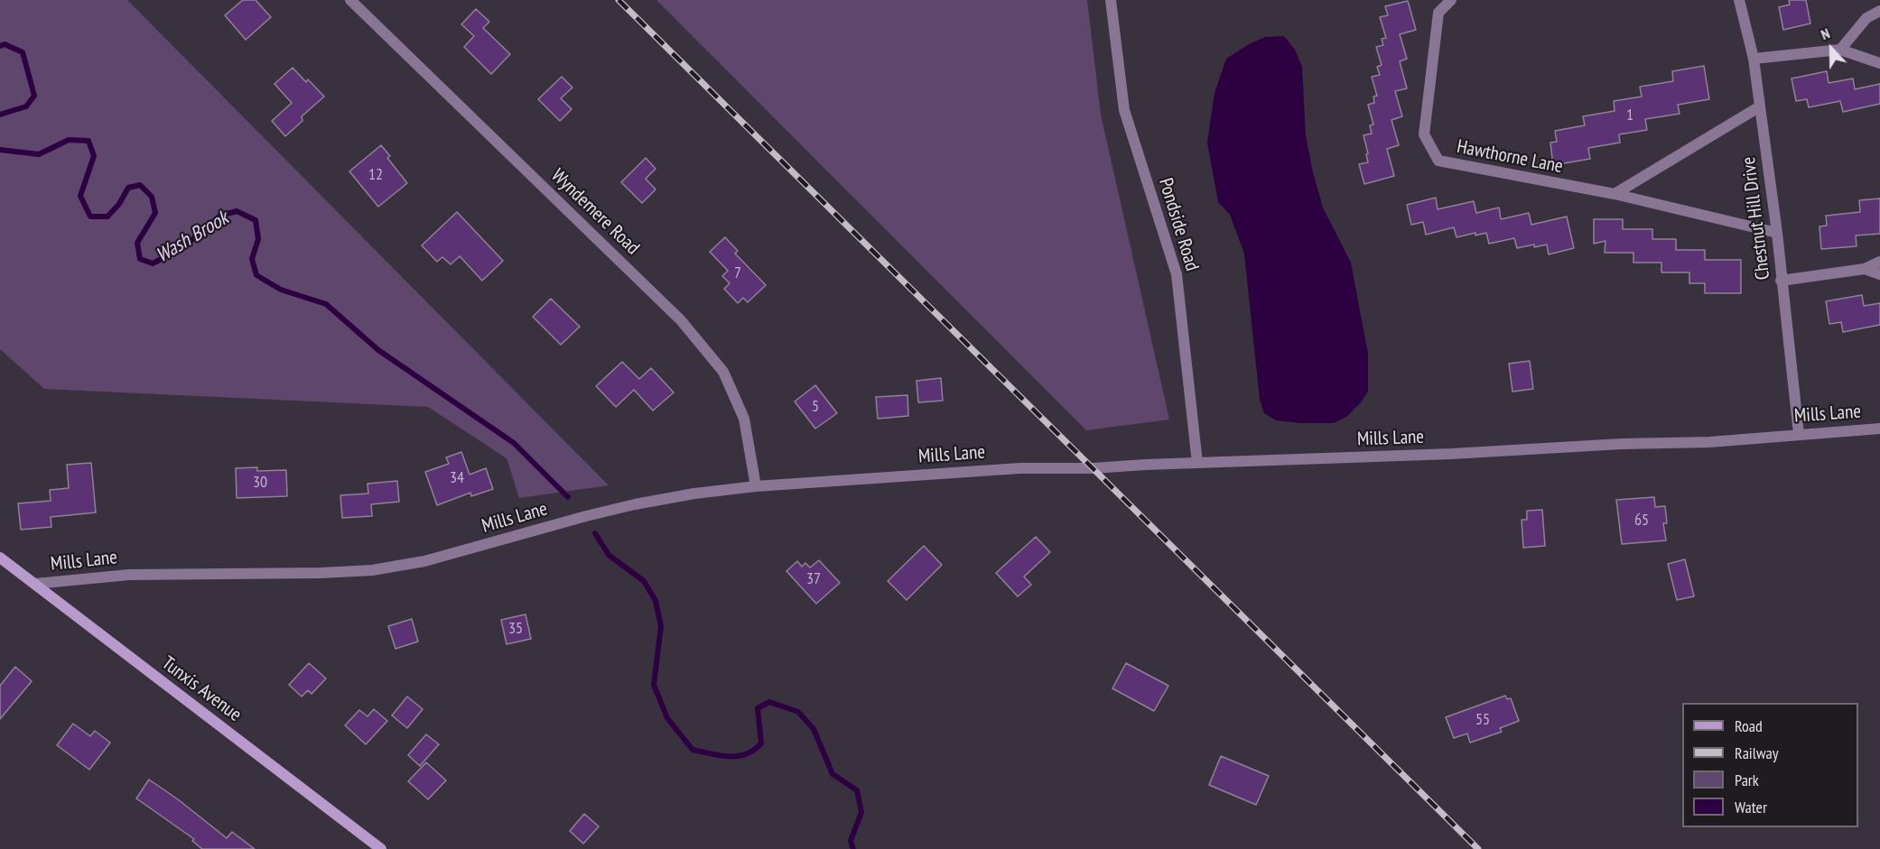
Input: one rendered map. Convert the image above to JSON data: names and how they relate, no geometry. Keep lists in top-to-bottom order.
{
  "streets": {
    "main road": ["Tunxis Avenue"],
    "street": [
      "Hawthorne Lane",
      "Wyndemere Road",
      "Chestnut Hill Drive",
      "Pondside Road",
      "Mills Lane"
    ]
  },
  "crossings": [
    ["Hawthorne Lane", "Chestnut Hill Drive"],
    ["Wyndemere Road", "Mills Lane"],
    ["Chestnut Hill Drive", "Mills Lane"],
    ["Pondside Road", "Mills Lane"],
    ["Mills Lane", "Tunxis Avenue"]
  ],
  "water": ["Wash Brook"],
  "house_numbers": [
    "1",
    "12",
    "7",
    "5",
    "34",
    "30",
    "65",
    "37",
    "35",
    "55"
  ],
  "legend": [
    "Road",
    "Railway",
    "Park",
    "Water"
  ],
  "north": "top"
}
